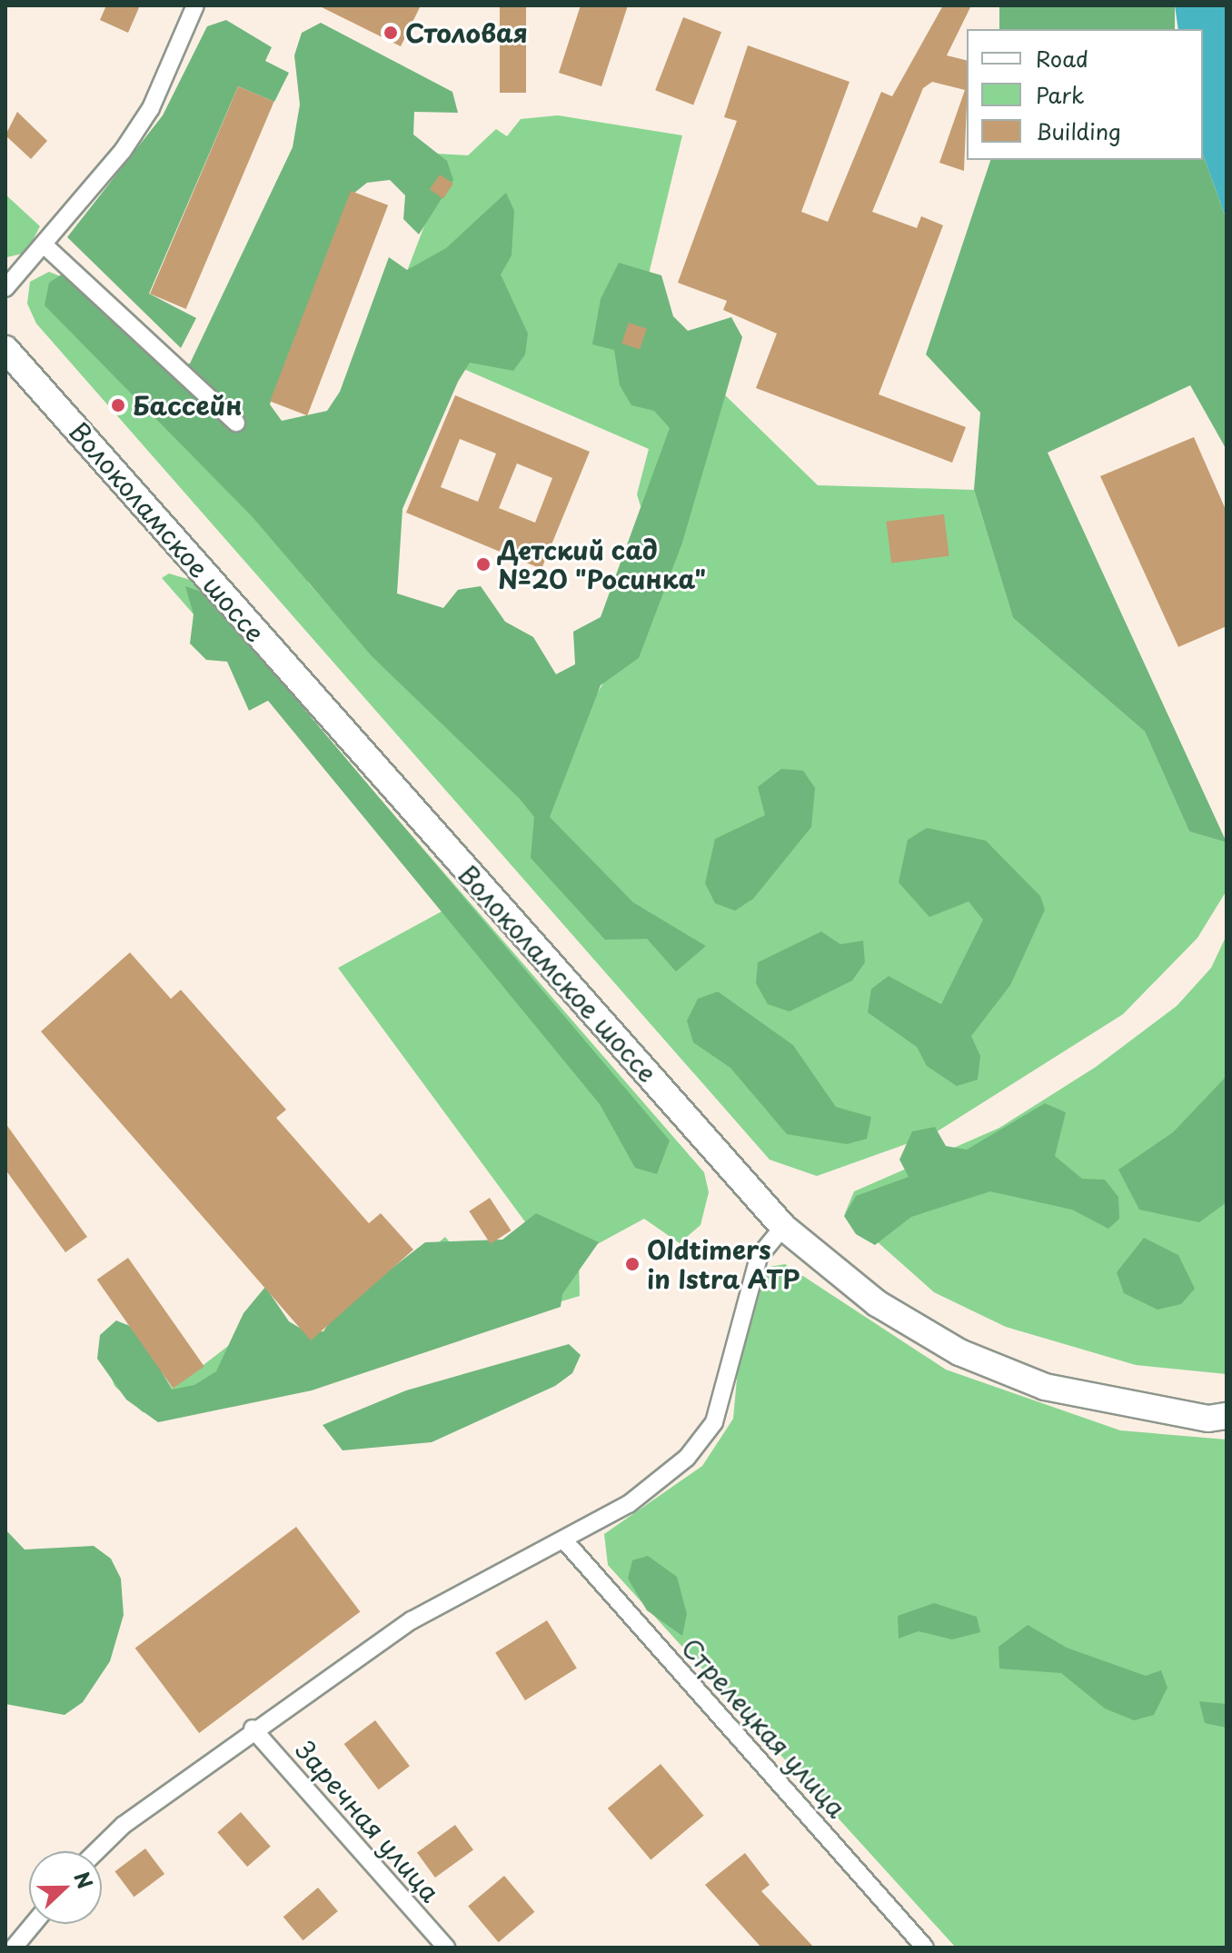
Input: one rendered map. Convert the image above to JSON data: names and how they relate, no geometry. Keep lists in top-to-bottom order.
{
  "streets": {
    "main road": ["Волоколамское шоссе"],
    "street": ["Стрелецкая улица", "Заречная улица"]
  },
  "places": [
    "Столовая",
    "Бассейн",
    "Детский сад №20 \"Росинка\"",
    "Oldtimers in Istra ATP"
  ],
  "legend": ["Road", "Park", "Building"],
  "north": "right"
}
